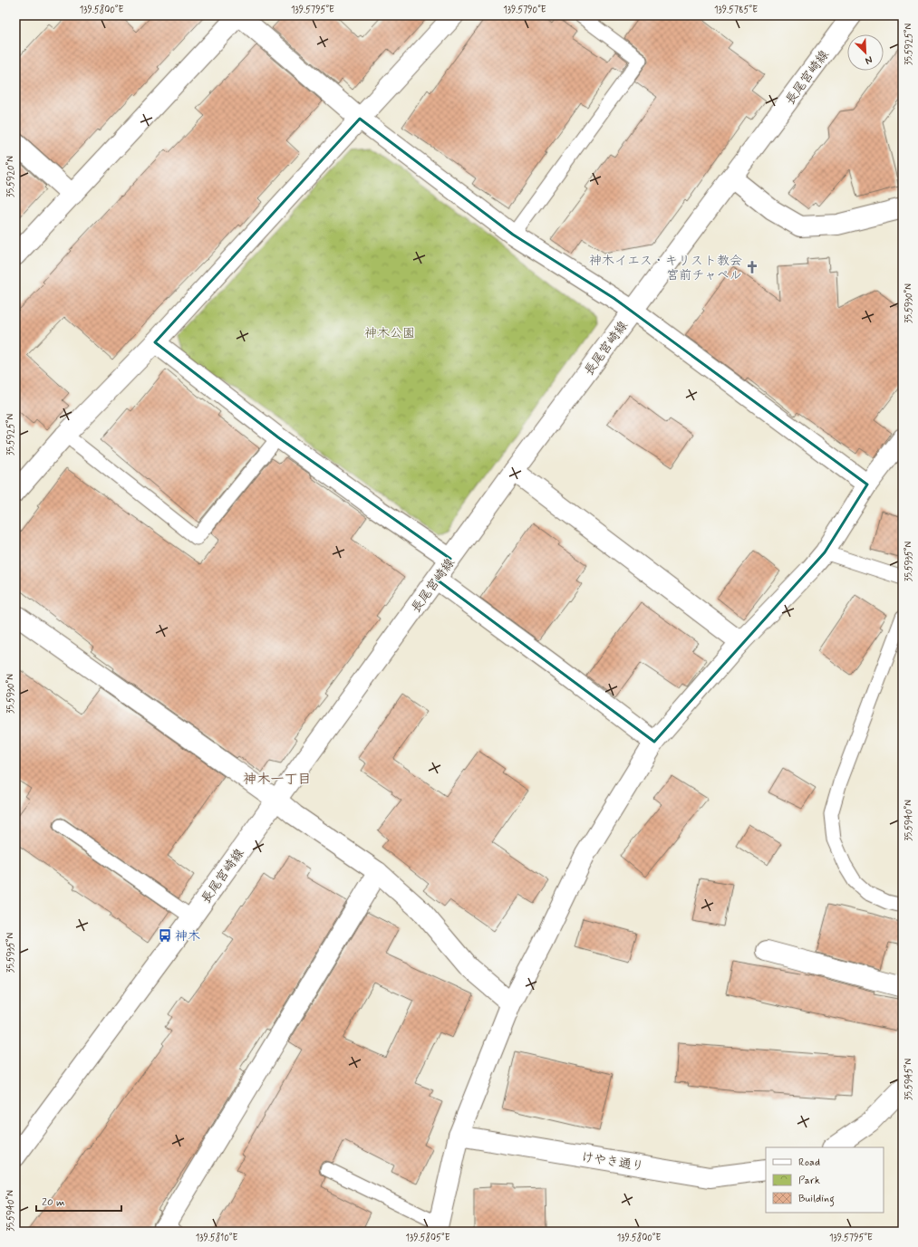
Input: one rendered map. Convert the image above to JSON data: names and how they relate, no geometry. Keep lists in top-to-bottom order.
{
  "streets": {
    "street": ["長尾宮崎線", "けやき通り"]
  },
  "districts": ["神木一丁目"],
  "parks": ["神木公園"],
  "places": {
    "church": ["神木イエス・キリスト教会 宮前チャペル"],
    "bus stop": ["神木"]
  },
  "legend": ["Road", "Park", "Building"],
  "scale_bar": "20 m",
  "north": "bottom right",
  "coordinates": [
    "139.5800°E",
    "139.5795°E",
    "139.5790°E",
    "139.5785°E",
    "35.5925°N",
    "35.5920°N",
    "35.5930°N",
    "35.5935°N",
    "35.5940°N",
    "35.5945°N",
    "139.5810°E",
    "139.5805°E"
  ]
}
